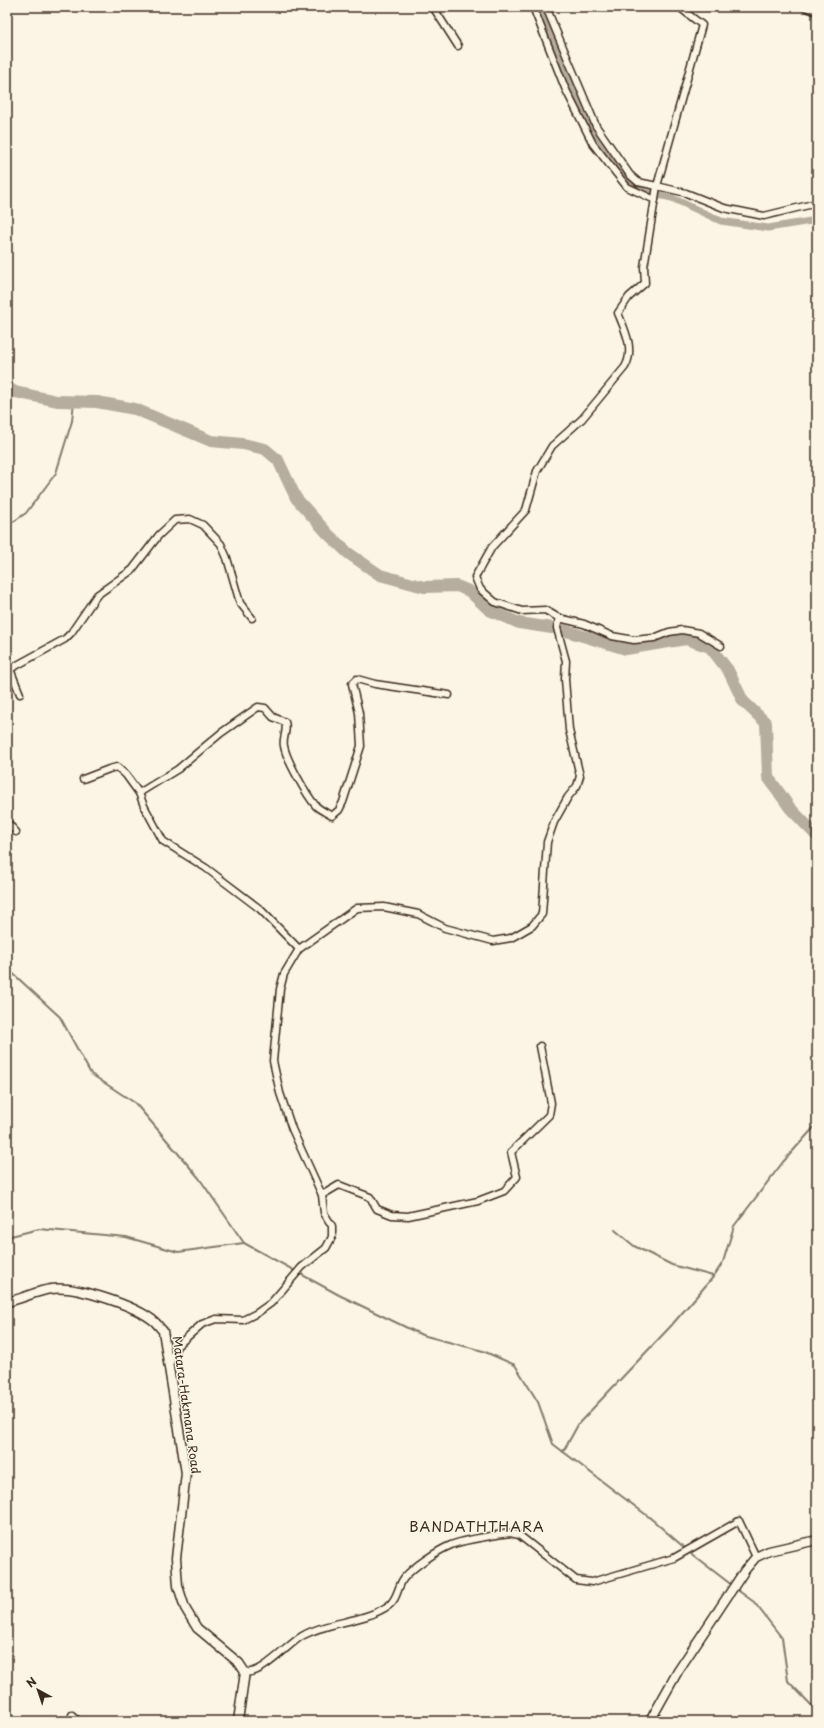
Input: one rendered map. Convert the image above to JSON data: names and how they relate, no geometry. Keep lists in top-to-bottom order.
{
  "streets": {
    "main road": ["Matara-Hakmana Road"]
  },
  "districts": ["BANDATHTHARA"],
  "north": "top left"
}
